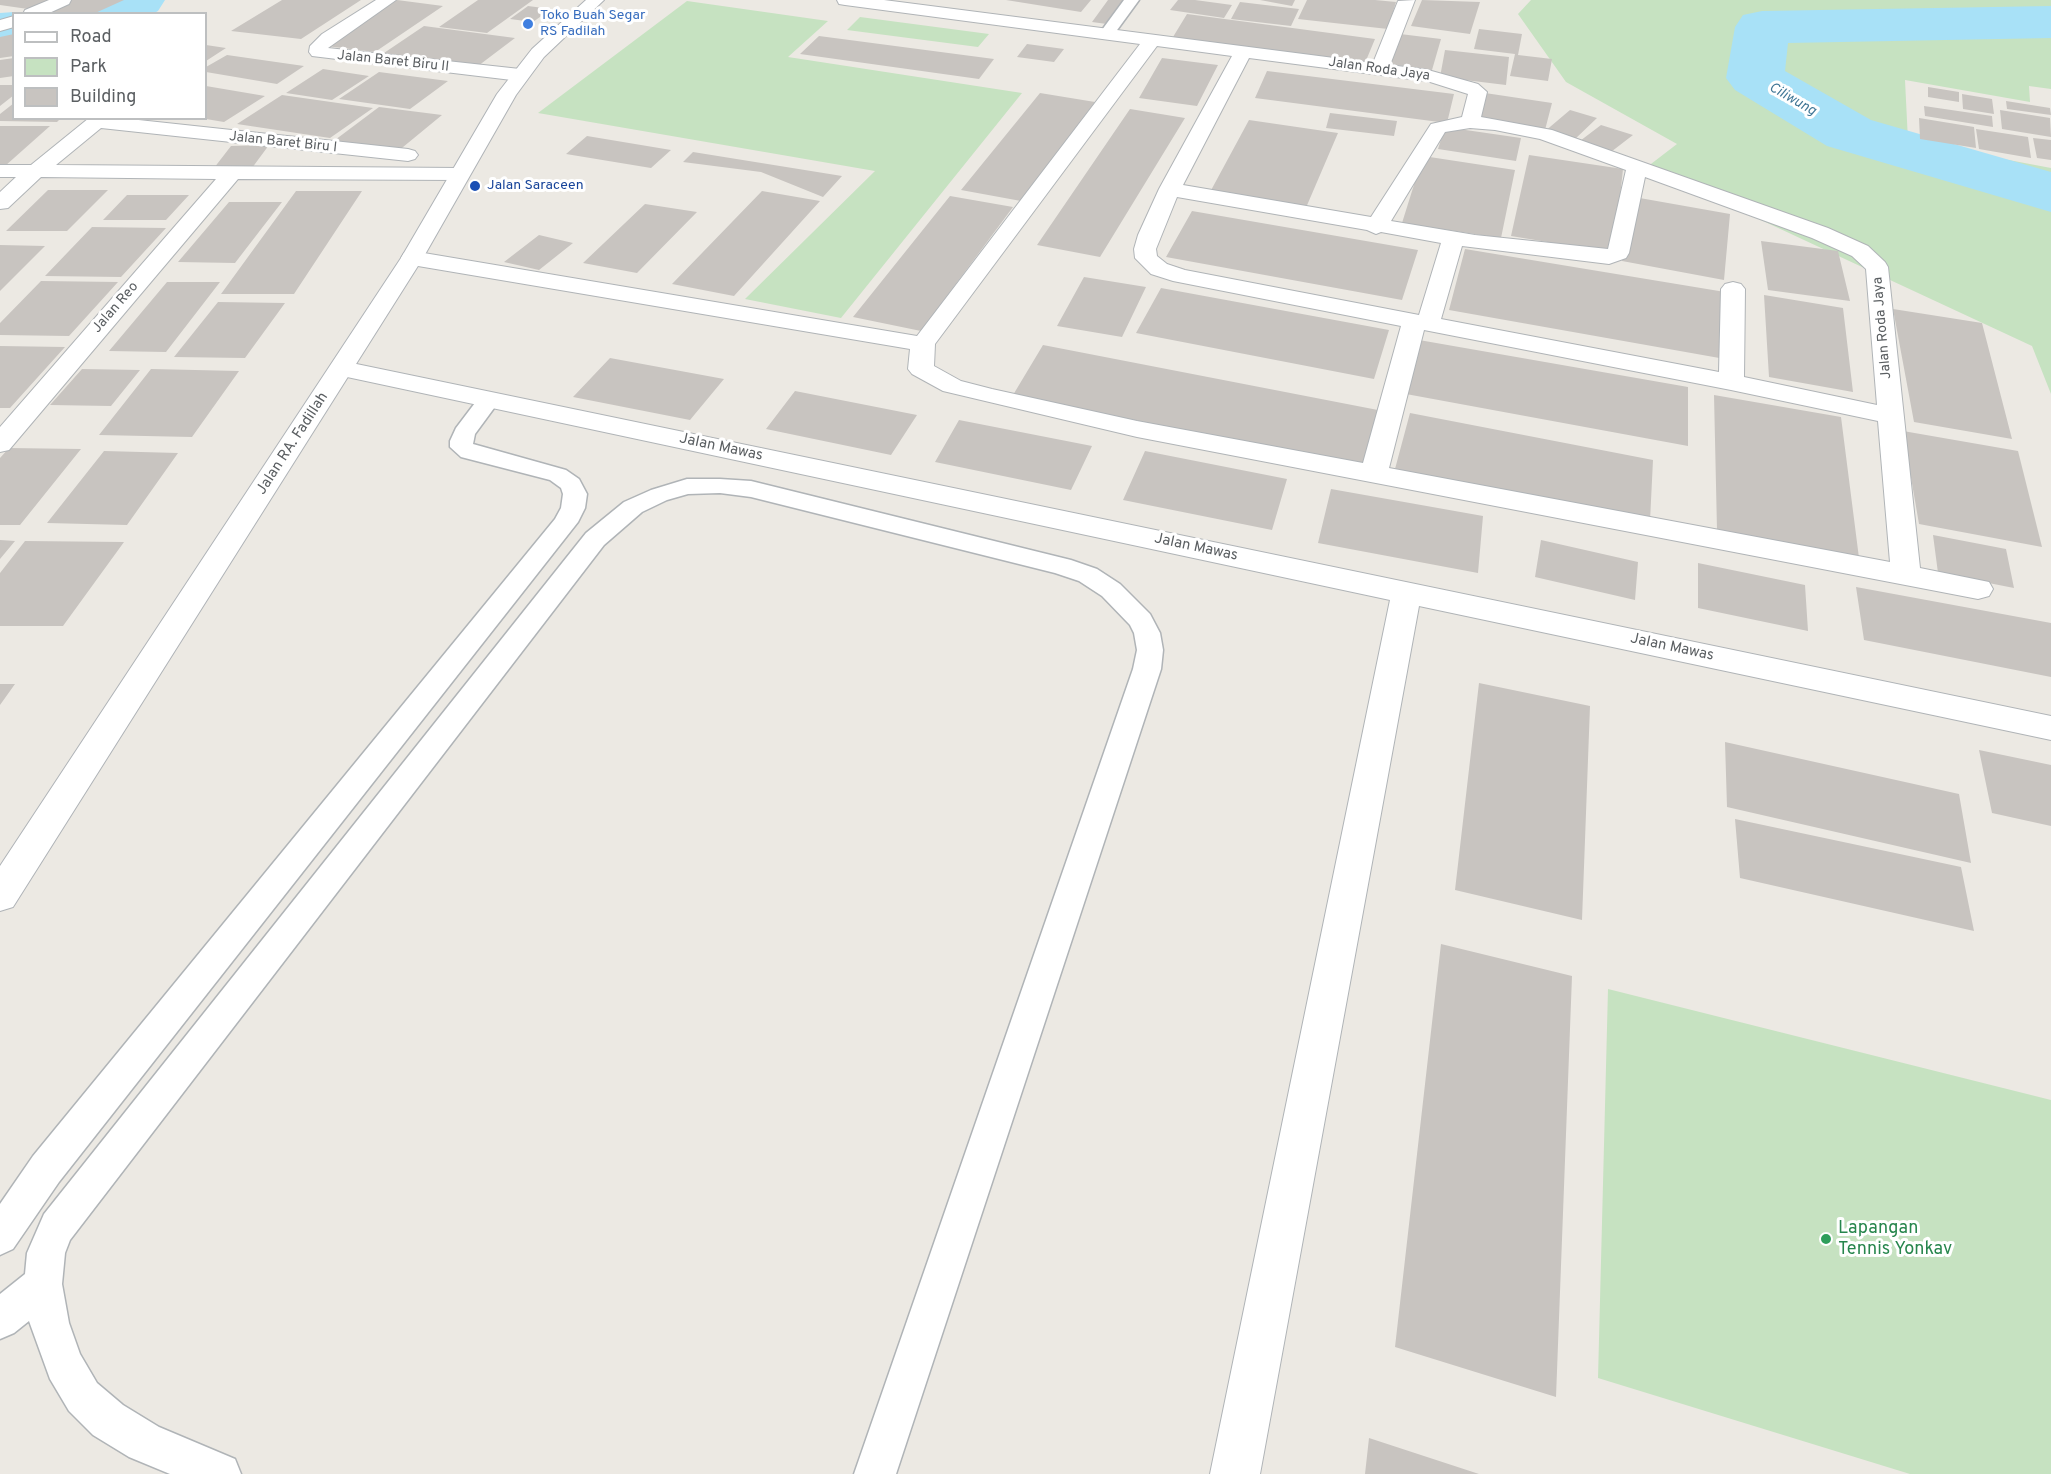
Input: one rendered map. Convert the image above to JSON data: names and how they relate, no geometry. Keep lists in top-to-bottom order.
{
  "streets": {
    "street": [
      "Jalan Baret Biru II",
      "Jalan Roda Jaya",
      "Jalan Baret Biru I",
      "Jalan Reo",
      "Jalan RA. Fadillah",
      "Jalan Mawas"
    ]
  },
  "crossings": [
    ["Jalan Baret Biru II", "Jalan RA. Fadillah"],
    ["Jalan Baret Biru I", "Jalan RA. Fadillah"],
    ["Jalan RA. Fadillah", "Jalan Mawas"]
  ],
  "water": ["Ciliwung"],
  "places": ["Toko Buah Segar RS Fadilah", "Jalan Saraceen", "Lapangan Tennis Yonkav"],
  "legend": ["Road", "Park", "Building"]
}
